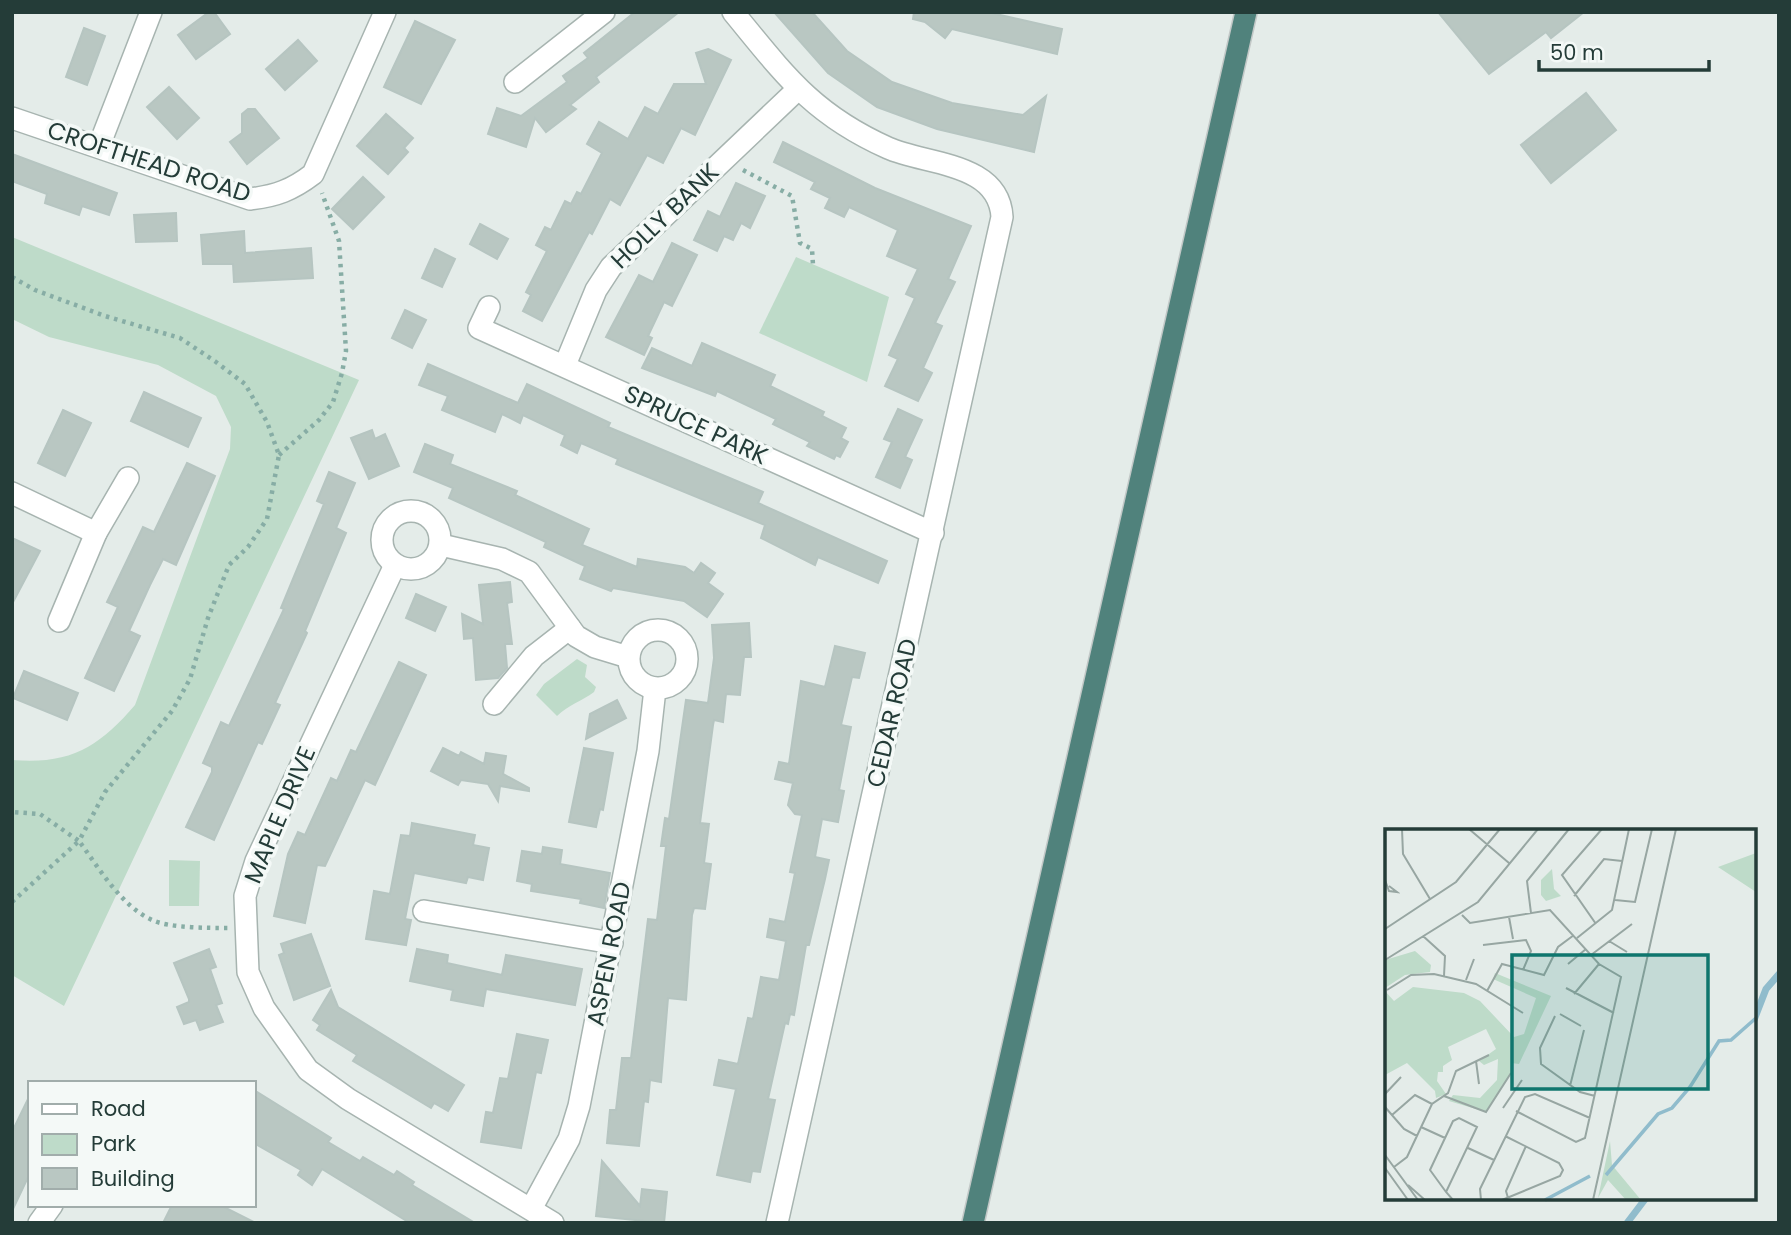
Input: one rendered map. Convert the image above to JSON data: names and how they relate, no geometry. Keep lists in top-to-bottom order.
{
  "streets": {
    "street": [
      "CROFTHEAD ROAD",
      "HOLLY BANK",
      "SPRUCE PARK",
      "CEDAR ROAD",
      "MAPLE DRIVE",
      "ASPEN ROAD"
    ]
  },
  "crossings": [
    ["HOLLY BANK", "SPRUCE PARK"],
    ["HOLLY BANK", "CEDAR ROAD"],
    ["SPRUCE PARK", "CEDAR ROAD"],
    ["MAPLE DRIVE", "ASPEN ROAD"]
  ],
  "legend": ["Road", "Park", "Building"],
  "scale_bar": "50 m"
}
